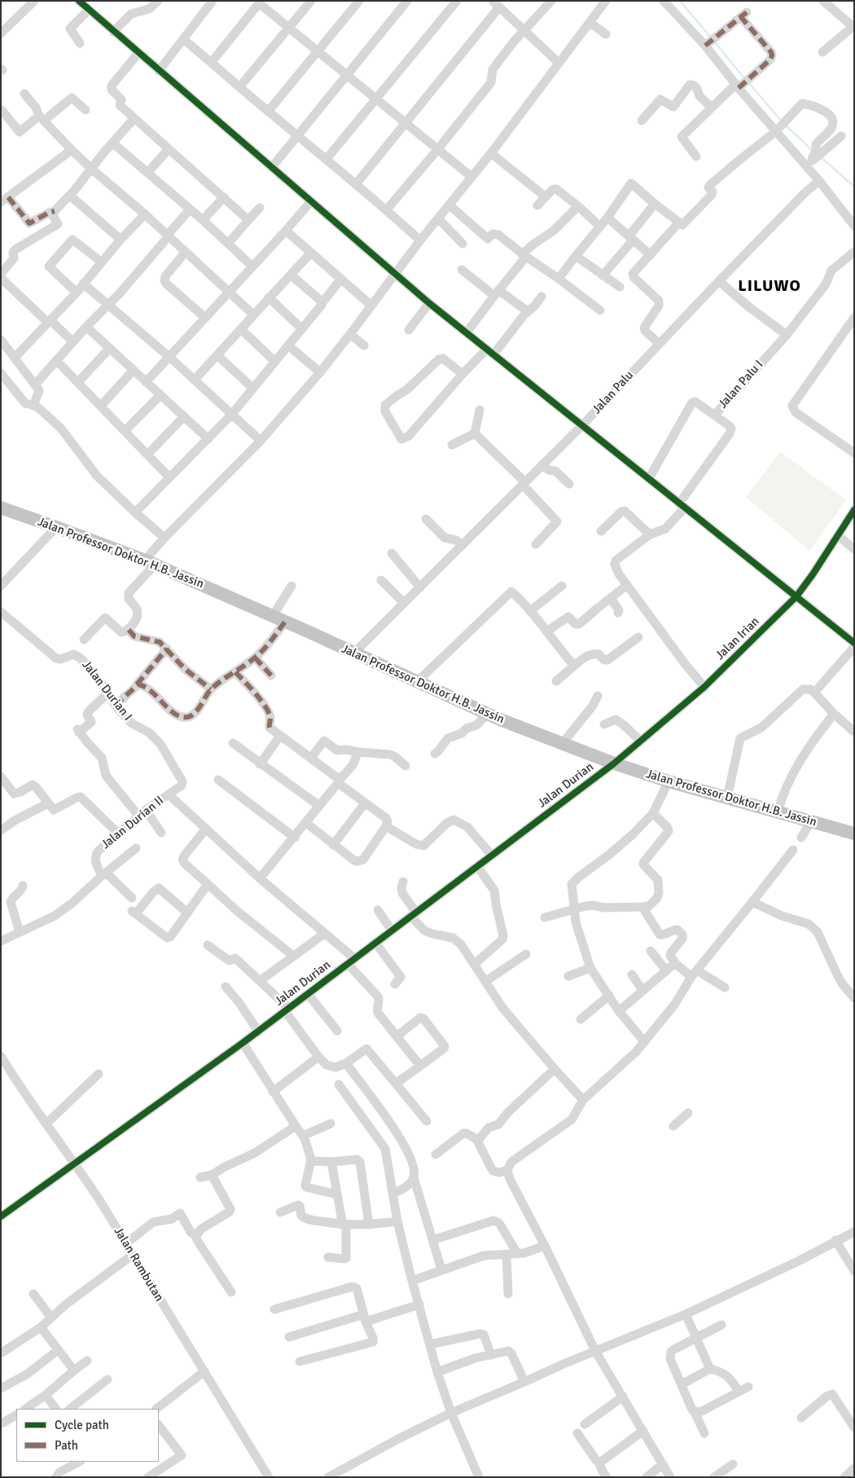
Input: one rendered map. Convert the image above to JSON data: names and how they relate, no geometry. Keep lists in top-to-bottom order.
{
  "streets": {
    "highway": ["Jalan Professor Doktor H.B. Jassin"],
    "street": [
      "Jalan Palu I",
      "Jalan Palu",
      "Jalan Irian",
      "Jalan Durian I",
      "Jalan Durian",
      "Jalan Durian II",
      "Jalan Rambutan"
    ]
  },
  "crossings": [
    ["Jalan Palu", "Jalan Professor Doktor H.B. Jassin"],
    ["Jalan Professor Doktor H.B. Jassin", "Jalan Irian"],
    ["Jalan Professor Doktor H.B. Jassin", "Jalan Durian"],
    ["Jalan Irian", "Jalan Durian"],
    ["Jalan Durian I", "Jalan Durian II"],
    ["Jalan Durian", "Jalan Rambutan"]
  ],
  "districts": ["LILUWO"],
  "legend": ["Cycle path", "Path"]
}
